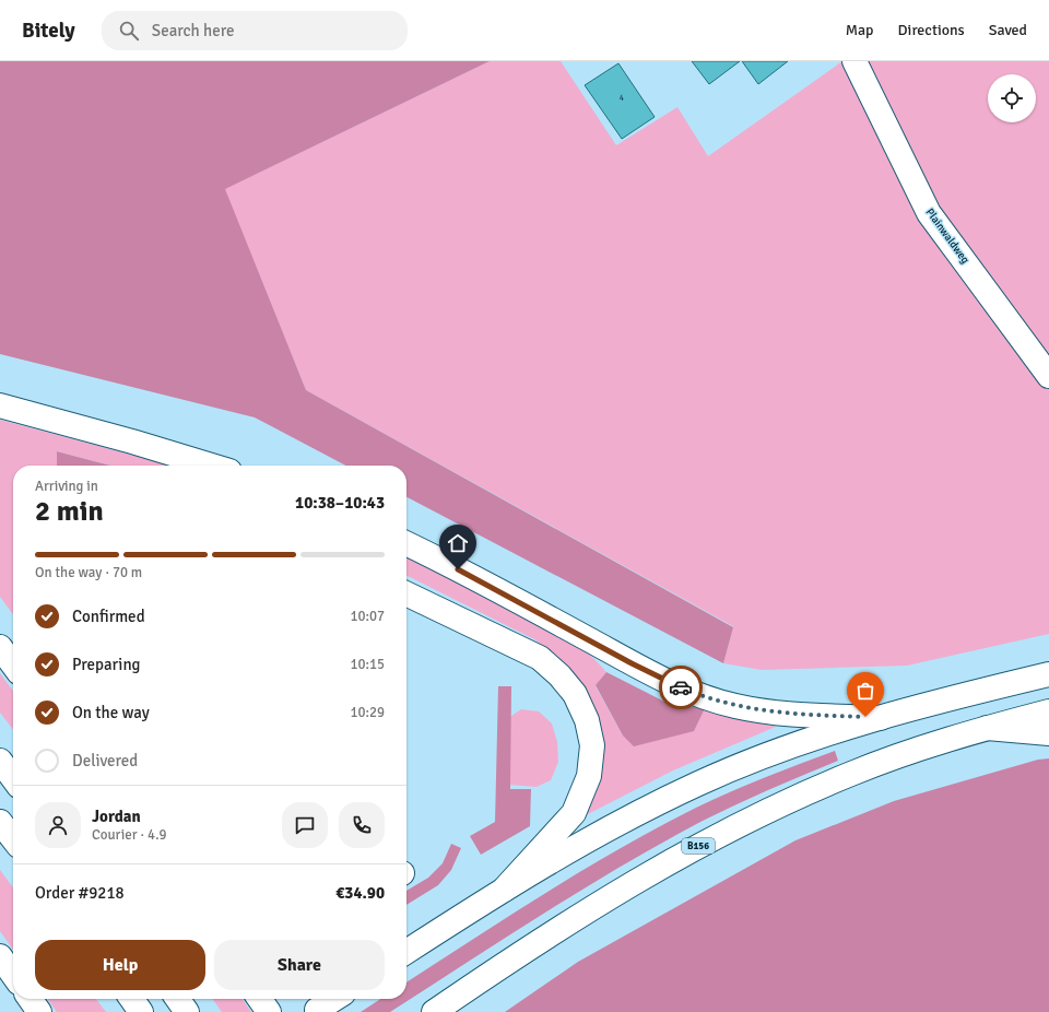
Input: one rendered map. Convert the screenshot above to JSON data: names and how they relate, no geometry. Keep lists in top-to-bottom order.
{
  "streets": {
    "main road": ["Plainwaldweg", "B156"]
  },
  "house_numbers": ["4"],
  "page": {
    "header": "Bitely",
    "search": "Search here",
    "nav": ["Map", "Directions", "Saved"],
    "heading": ["2 min", "Arriving in", "10:38–10:43"],
    "panel": [
      "Jordan",
      "Courier · 4.9",
      "Order #9218",
      "€34.90"
    ],
    "bar": "On the way · 70 m",
    "list": [
      ["Confirmed", "10:07"],
      ["Preparing", "10:15"],
      ["On the way", "10:29"],
      "Delivered"
    ],
    "buttons": ["Help", "Share"]
  }
}
